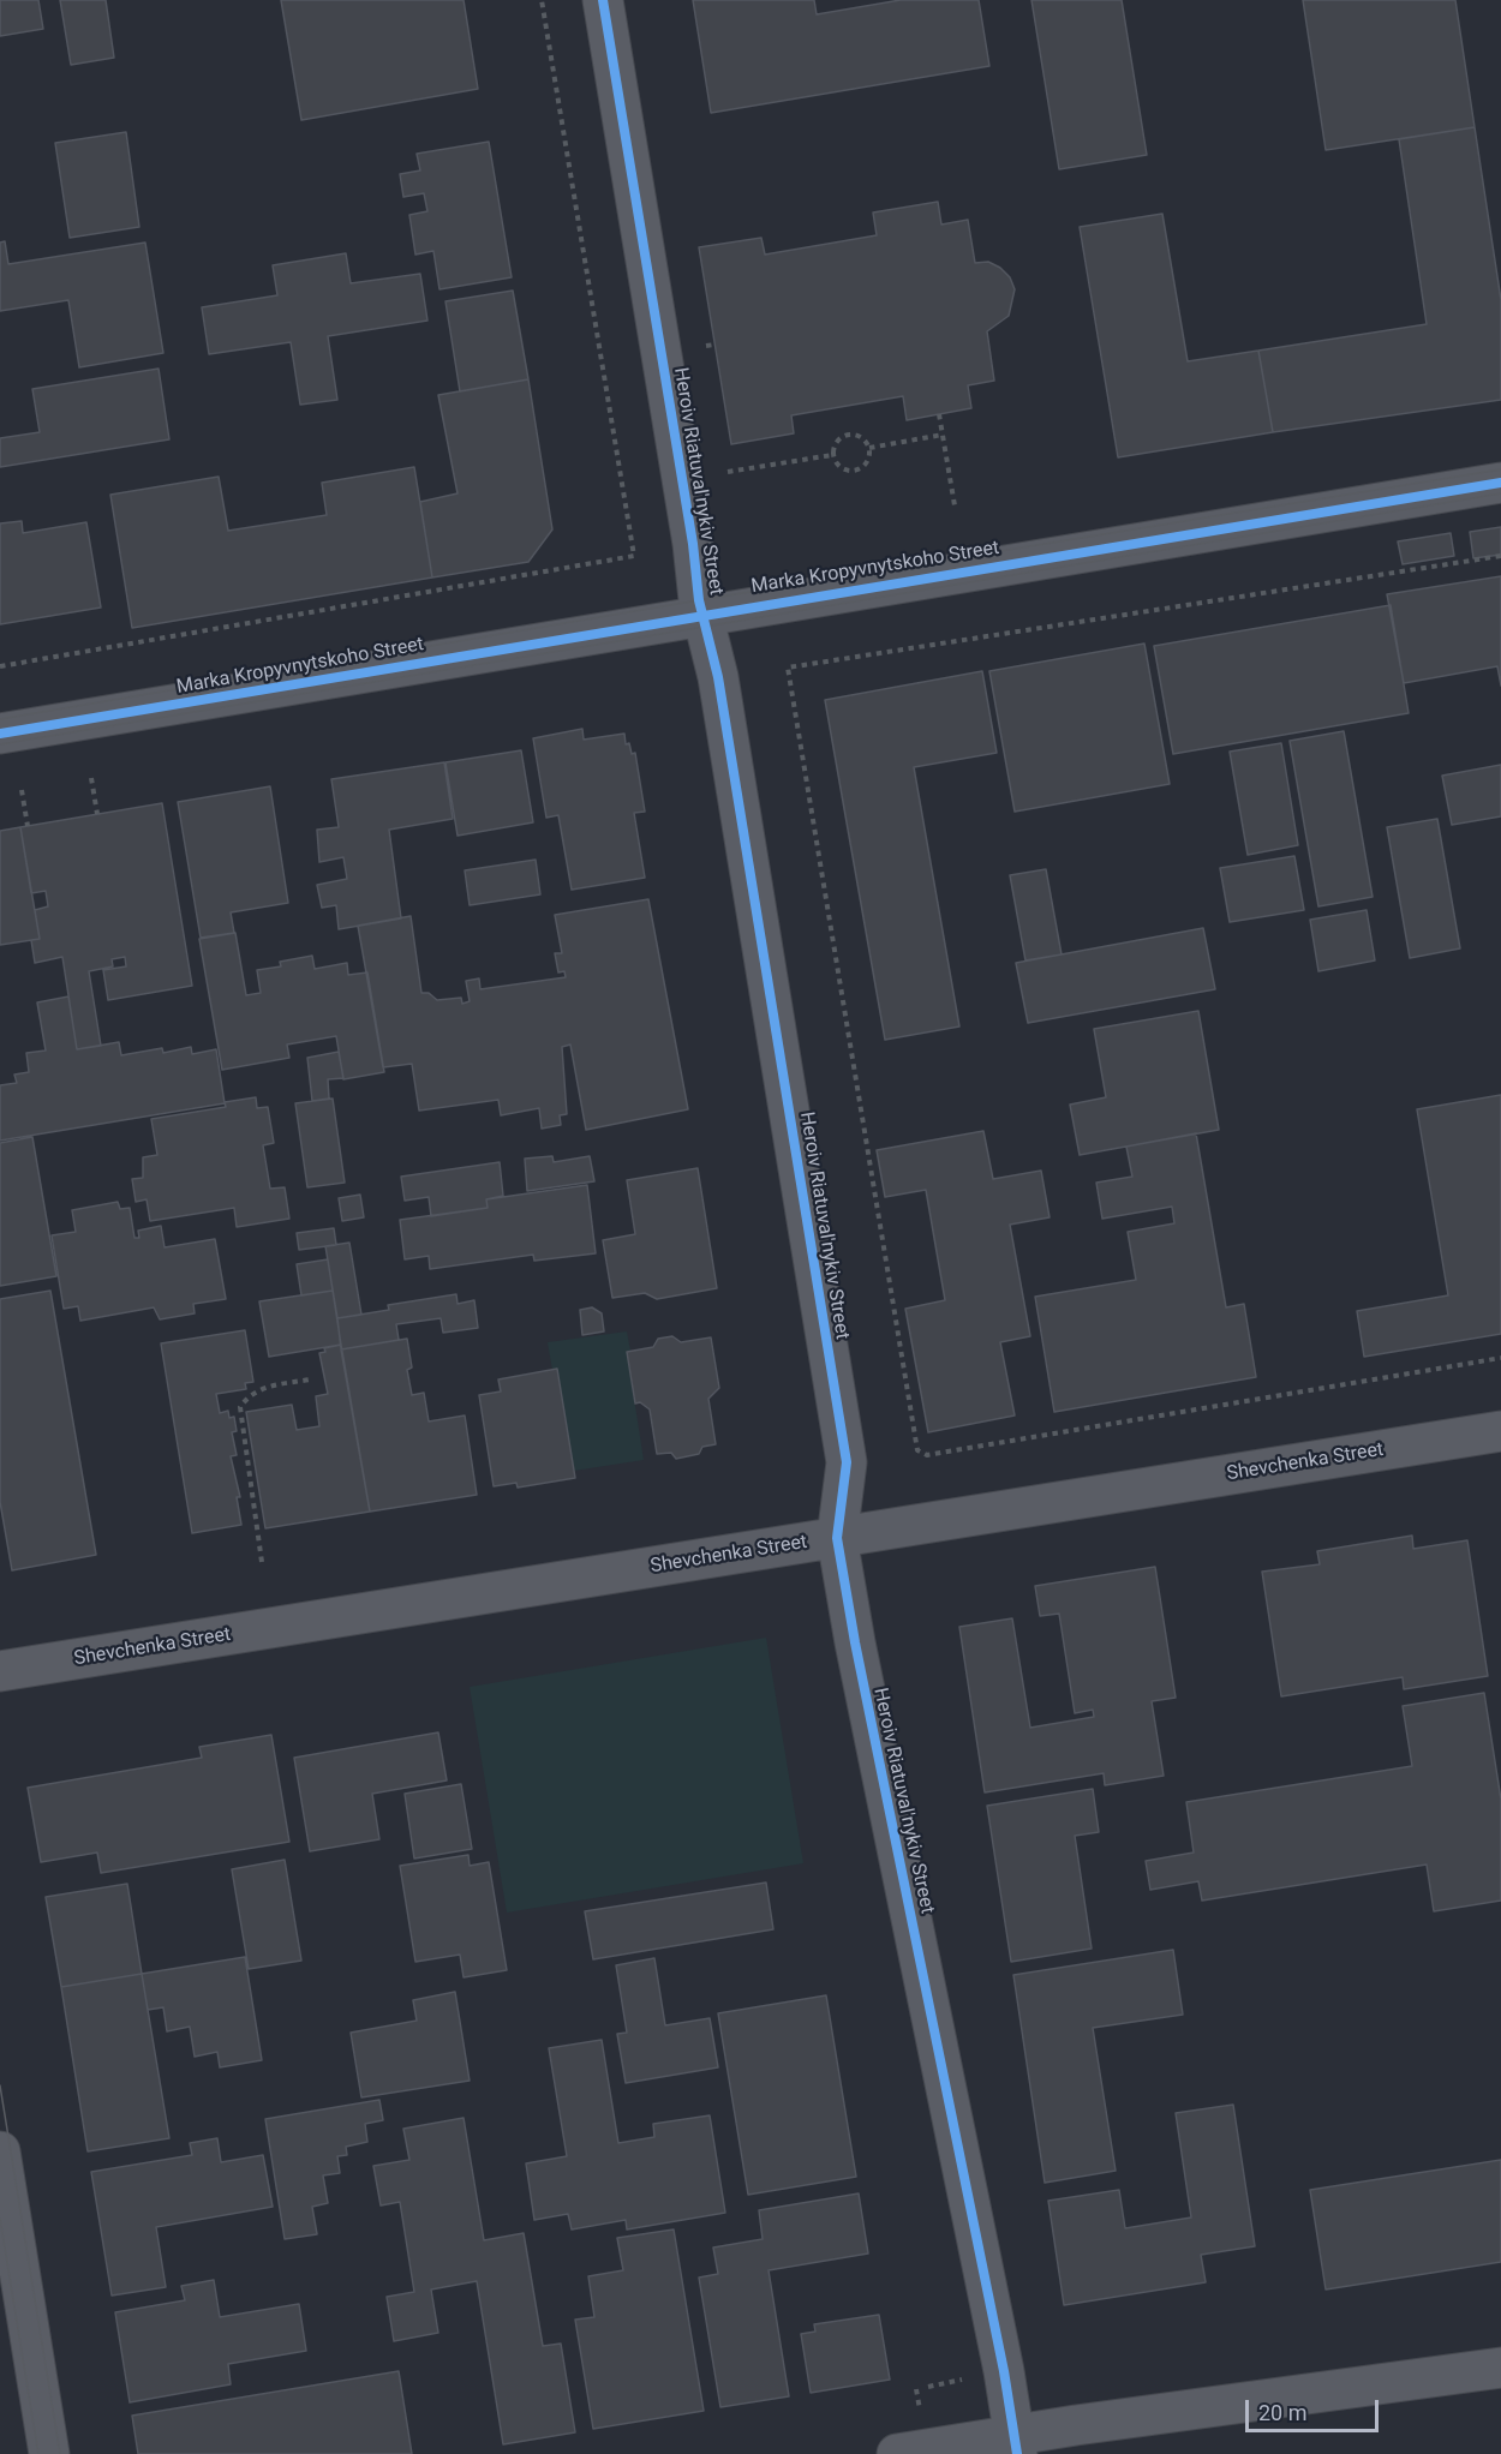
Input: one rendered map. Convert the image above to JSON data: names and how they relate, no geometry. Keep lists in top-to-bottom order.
{
  "streets": {
    "street": ["Heroiv Riatuval'nykiv Street", "Marka Kropyvnytskoho Street", "Shevchenka Street"]
  },
  "crossings": [
    ["Heroiv Riatuval'nykiv Street", "Marka Kropyvnytskoho Street"],
    ["Heroiv Riatuval'nykiv Street", "Shevchenka Street"]
  ],
  "scale_bar": "20 m"
}
